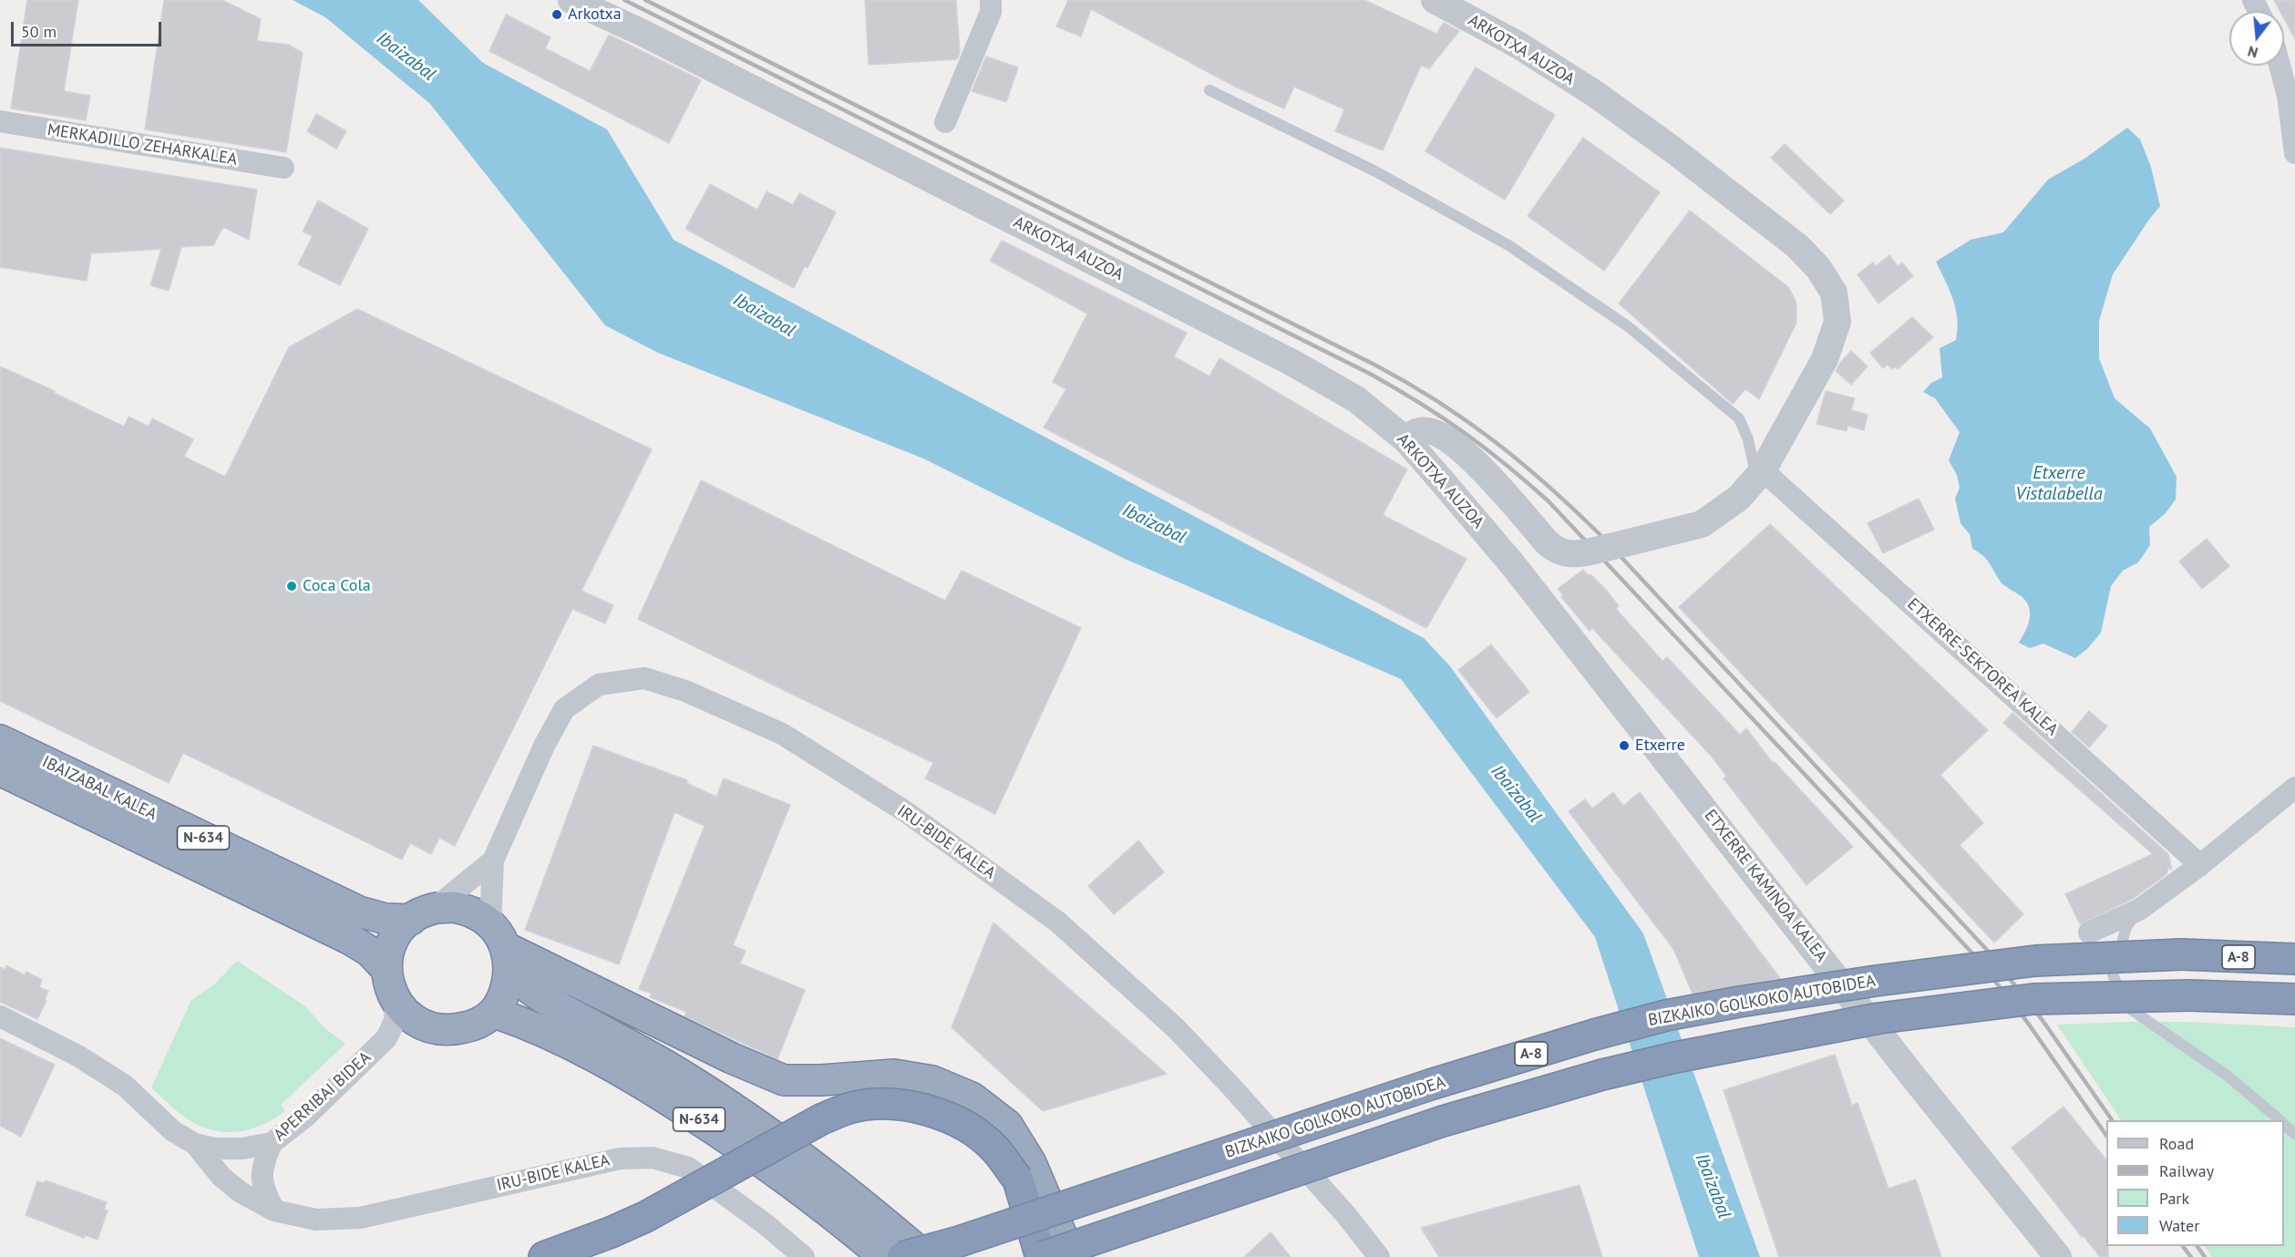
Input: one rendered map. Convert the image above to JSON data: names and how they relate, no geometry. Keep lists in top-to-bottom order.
{
  "streets": {
    "highway": [
      "IBAIZABAL KALEA",
      "N-634",
      "A-8",
      "BIZKAIKO GOLKOKO AUTOBIDEA"
    ],
    "street": [
      "ARKOTXA AUZOA",
      "MERKADILLO ZEHARKALEA",
      "ETXERRE-SEKTOREA KALEA",
      "IRU-BIDE KALEA",
      "ETXERRE KAMINOA KALEA",
      "APERRIBAI BIDEA"
    ]
  },
  "crossings": [
    ["ARKOTXA AUZOA", "ETXERRE-SEKTOREA KALEA"],
    ["ARKOTXA AUZOA", "ETXERRE KAMINOA KALEA"],
    ["IBAIZABAL KALEA", "N-634"],
    ["IRU-BIDE KALEA", "APERRIBAI BIDEA"]
  ],
  "water": ["Ibaizabal", "Etxerre Vistalabella"],
  "places": ["Arkotxa", "Coca Cola", "Etxerre"],
  "legend": [
    "Road",
    "Railway",
    "Park",
    "Water"
  ],
  "scale_bar": "50 m",
  "north": "bottom"
}
